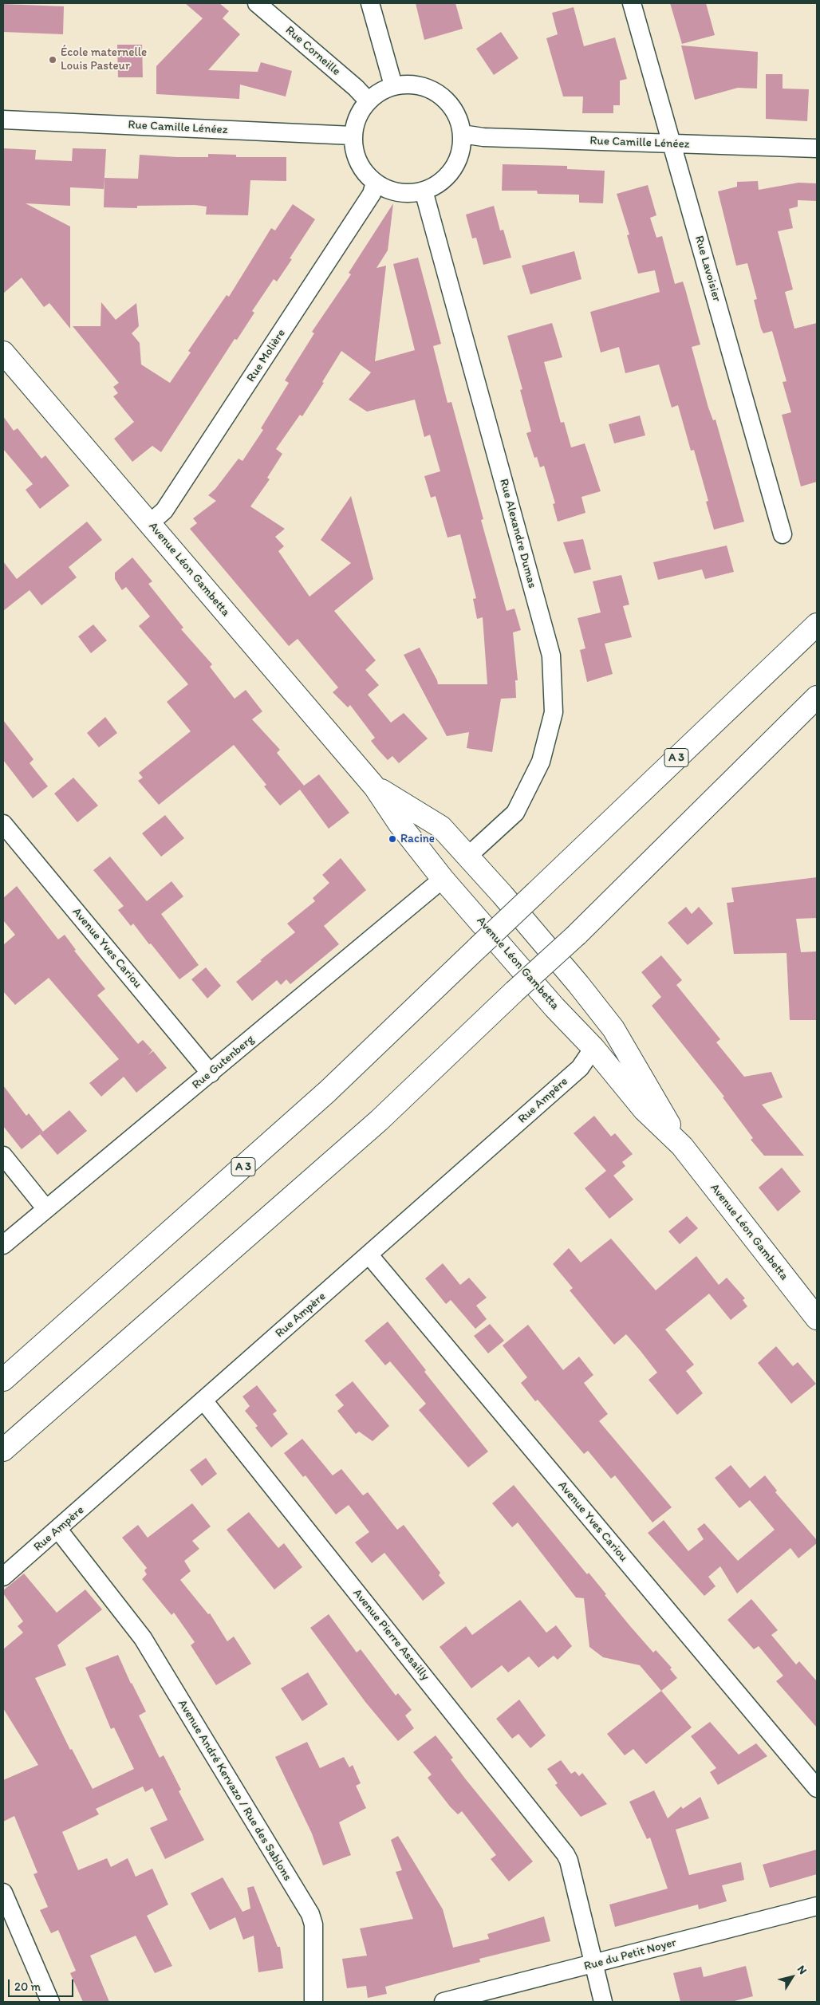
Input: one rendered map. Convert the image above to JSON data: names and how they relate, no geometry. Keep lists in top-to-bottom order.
{
  "streets": {
    "main road": ["Avenue Léon Gambetta", "A 3"],
    "street": [
      "Rue Corneille",
      "Rue Camille Lénéez",
      "Rue Lavoisier",
      "Rue Molière",
      "Rue Alexandre Dumas",
      "Avenue Yves Cariou",
      "Rue Gutenberg",
      "Rue Ampère",
      "Avenue Pierre Assailly",
      "Avenue André Kervazo / Rue des Sablons",
      "Rue du Petit Noyer"
    ]
  },
  "crossings": [
    ["Rue Corneille", "Rue Camille Lénéez"],
    ["Rue Corneille", "Rue Molière"],
    ["Rue Corneille", "Rue Alexandre Dumas"],
    ["Rue Camille Lénéez", "Rue Lavoisier"],
    ["Rue Camille Lénéez", "Rue Molière"],
    ["Rue Camille Lénéez", "Rue Alexandre Dumas"],
    ["Rue Molière", "Rue Alexandre Dumas"],
    ["Rue Molière", "Avenue Léon Gambetta"],
    ["Rue Alexandre Dumas", "Avenue Léon Gambetta"],
    ["Avenue Léon Gambetta", "Rue Gutenberg"],
    ["Avenue Léon Gambetta", "Rue Ampère"],
    ["Avenue Yves Cariou", "Rue Gutenberg"],
    ["Avenue Yves Cariou", "Rue Ampère"],
    ["Rue Ampère", "Avenue Pierre Assailly"],
    ["Rue Ampère", "Avenue André Kervazo / Rue des Sablons"],
    ["Avenue Pierre Assailly", "Rue du Petit Noyer"]
  ],
  "places": ["École maternelle Louis Pasteur", "Racine"],
  "scale_bar": "20 m",
  "north": "top right"
}
